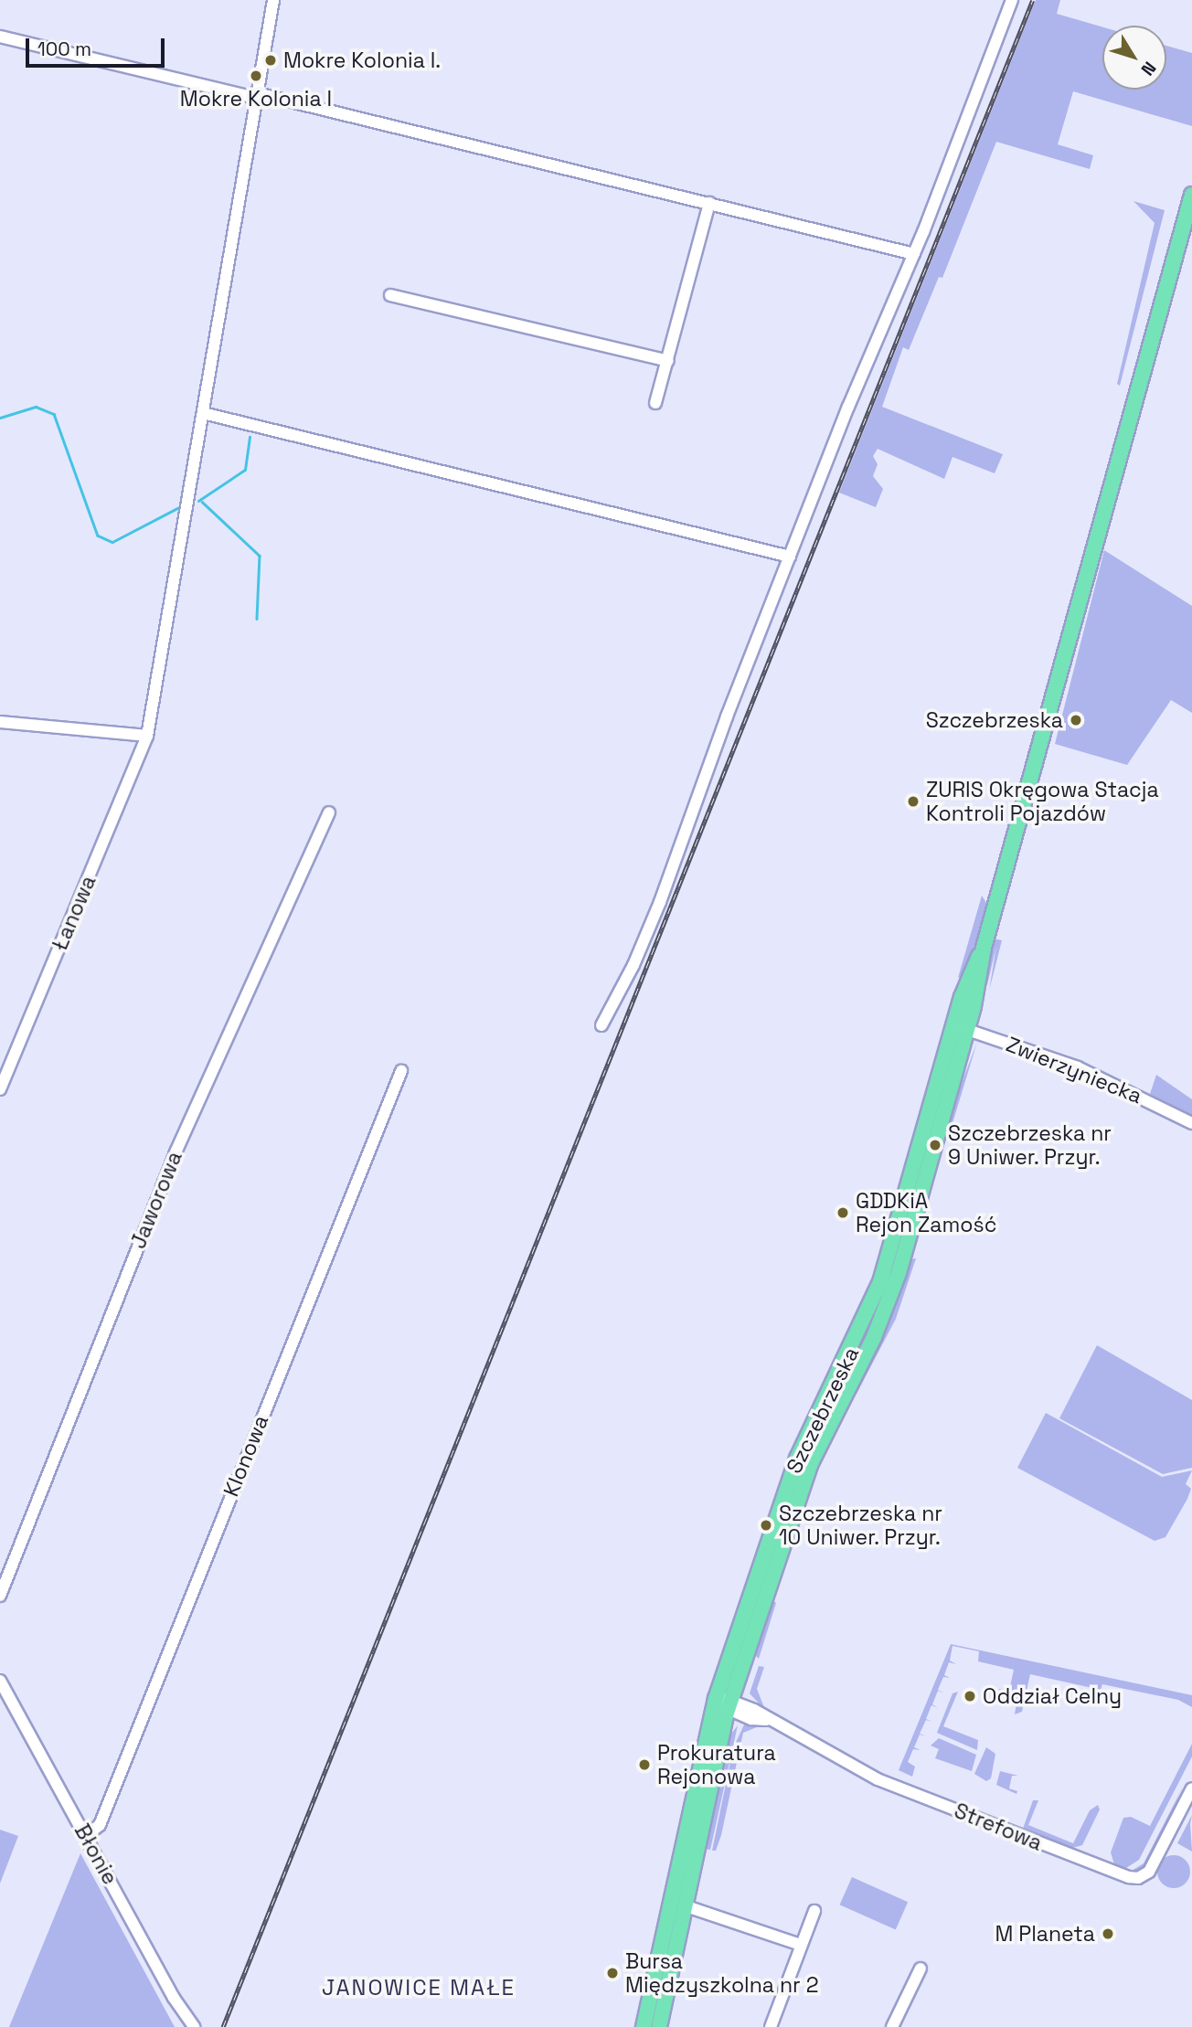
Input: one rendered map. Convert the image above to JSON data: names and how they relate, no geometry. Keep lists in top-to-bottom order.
{
  "streets": {
    "main road": ["Szczebrzeska"],
    "street": [
      "Łanowa",
      "Zwierzyniecka",
      "Jaworowa",
      "Klonowa",
      "Strefowa",
      "Błonie"
    ]
  },
  "crossings": [
    ["Zwierzyniecka", "Szczebrzeska"],
    ["Szczebrzeska", "Strefowa"],
    ["Klonowa", "Błonie"]
  ],
  "districts": ["JANOWICE MAŁE"],
  "places": [
    "Mokre Kolonia I.",
    "Mokre Kolonia I",
    "Szczebrzeska",
    "ZURIS Okręgowa Stacja Kontroli Pojazdów",
    "Szczebrzeska nr 9 Uniwer. Przyr.",
    "GDDKiA Rejon Zamość",
    "Szczebrzeska nr 10 Uniwer. Przyr.",
    "Oddział Celny",
    "Prokuratura Rejonowa",
    "M Planeta",
    "Bursa Międzyszkolna nr 2"
  ],
  "scale_bar": "100 m",
  "north": "bottom right"
}
